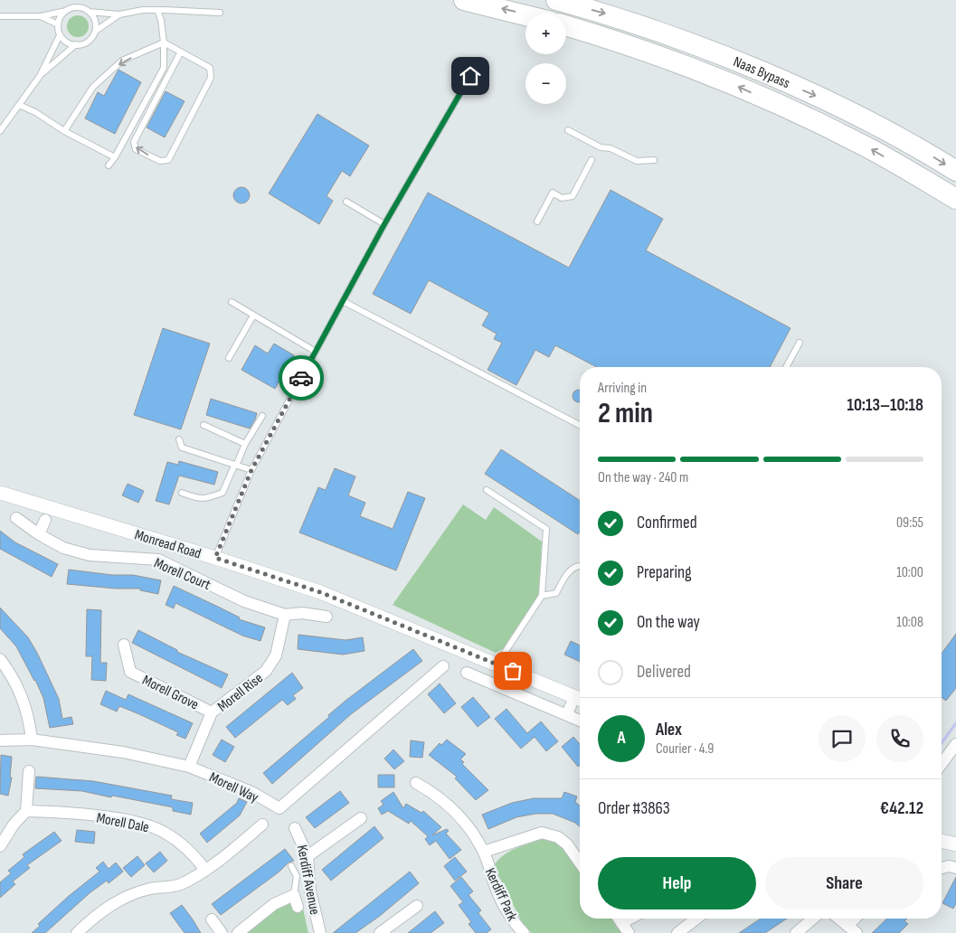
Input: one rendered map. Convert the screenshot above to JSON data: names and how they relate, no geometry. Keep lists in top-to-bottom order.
{
  "streets": {
    "highway": ["Naas Bypass"],
    "street": [
      "Monread Road",
      "Morell Court",
      "Morell Grove",
      "Morell Rise",
      "Morell Way",
      "Morell Dale",
      "Kerdiff Avenue",
      "Kerdiff Park"
    ]
  },
  "crossings": [
    ["Morell Court", "Morell Rise"],
    ["Morell Grove", "Morell Rise"],
    ["Morell Rise", "Morell Way"]
  ],
  "page": {
    "map_buttons": ["+", "−"],
    "heading": ["2 min", "Arriving in", "10:13–10:18"],
    "panel": [
      "Alex",
      "Courier · 4.9",
      "Order #3863",
      "€42.12"
    ],
    "bar": "On the way · 240 m",
    "list": [
      ["Confirmed", "09:55"],
      ["Preparing", "10:00"],
      ["On the way", "10:08"],
      "Delivered"
    ],
    "round": "A",
    "buttons": ["Help", "Share"]
  }
}
